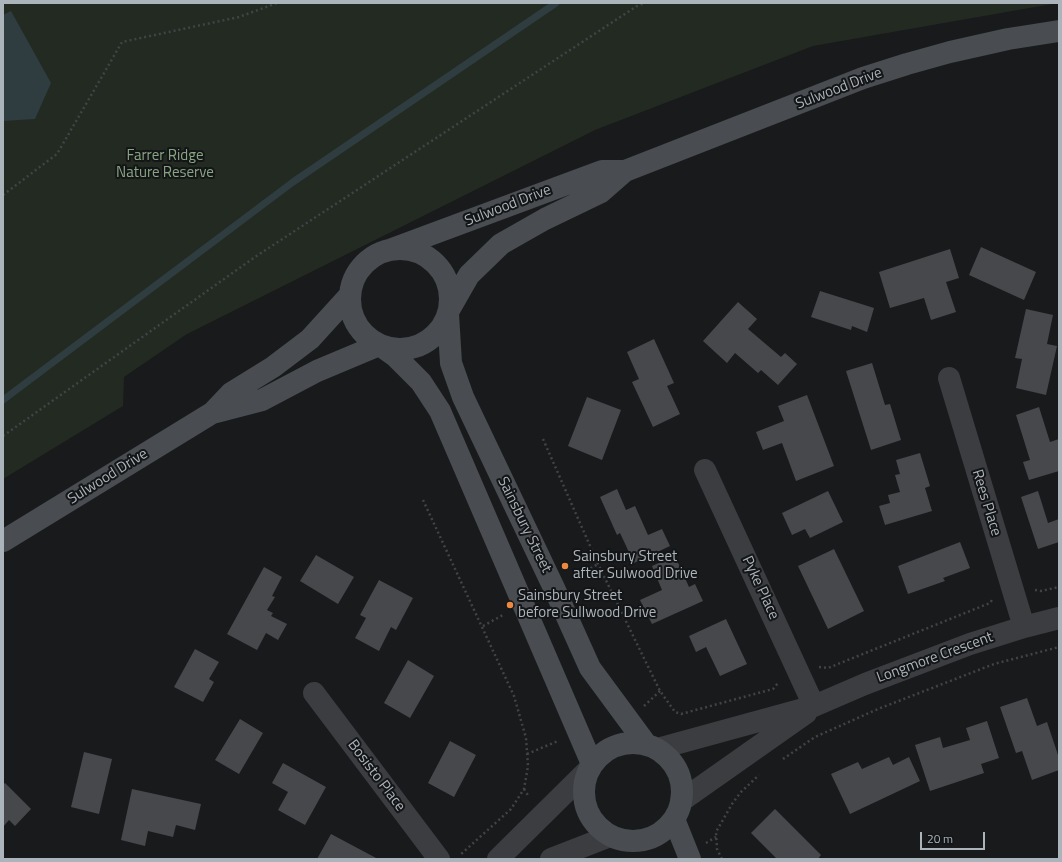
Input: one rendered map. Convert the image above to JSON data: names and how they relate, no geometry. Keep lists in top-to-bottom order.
{
  "streets": {
    "main road": ["Sulwood Drive", "Sainsbury Street"],
    "street": [
      "Rees Place",
      "Pyke Place",
      "Longmore Crescent",
      "Bosisto Place"
    ]
  },
  "crossings": [
    ["Sulwood Drive", "Sainsbury Street"],
    ["Rees Place", "Longmore Crescent"],
    ["Sainsbury Street", "Longmore Crescent"],
    ["Pyke Place", "Longmore Crescent"]
  ],
  "parks": ["Farrer Ridge Nature Reserve"],
  "places": ["Sainsbury Street after Sulwood Drive", "Sainsbury Street before Sullwood Drive"],
  "scale_bar": "20 m"
}
